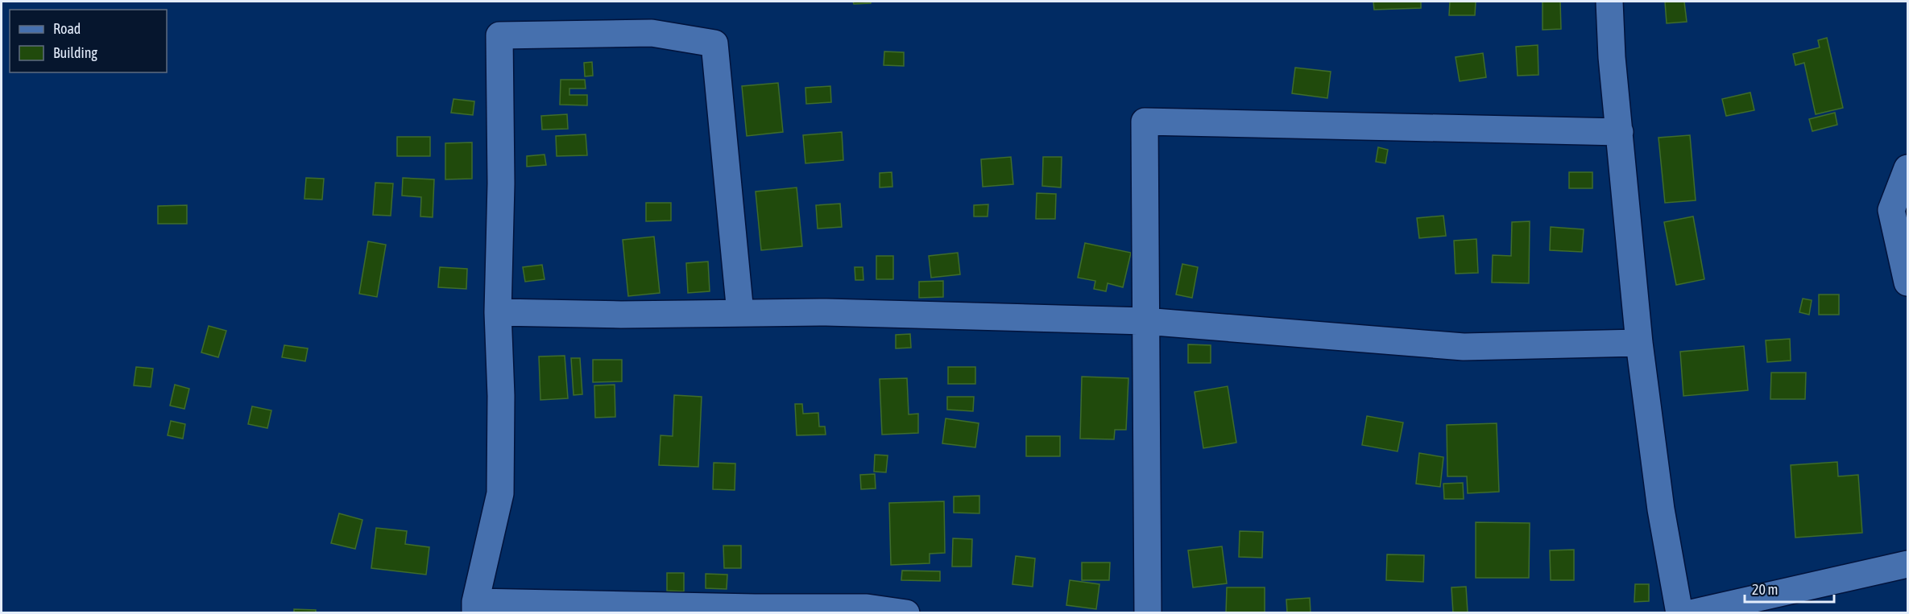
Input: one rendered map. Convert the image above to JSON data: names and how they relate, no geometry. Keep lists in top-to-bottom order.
{
  "legend": ["Road", "Building"],
  "scale_bar": "20 m"
}
